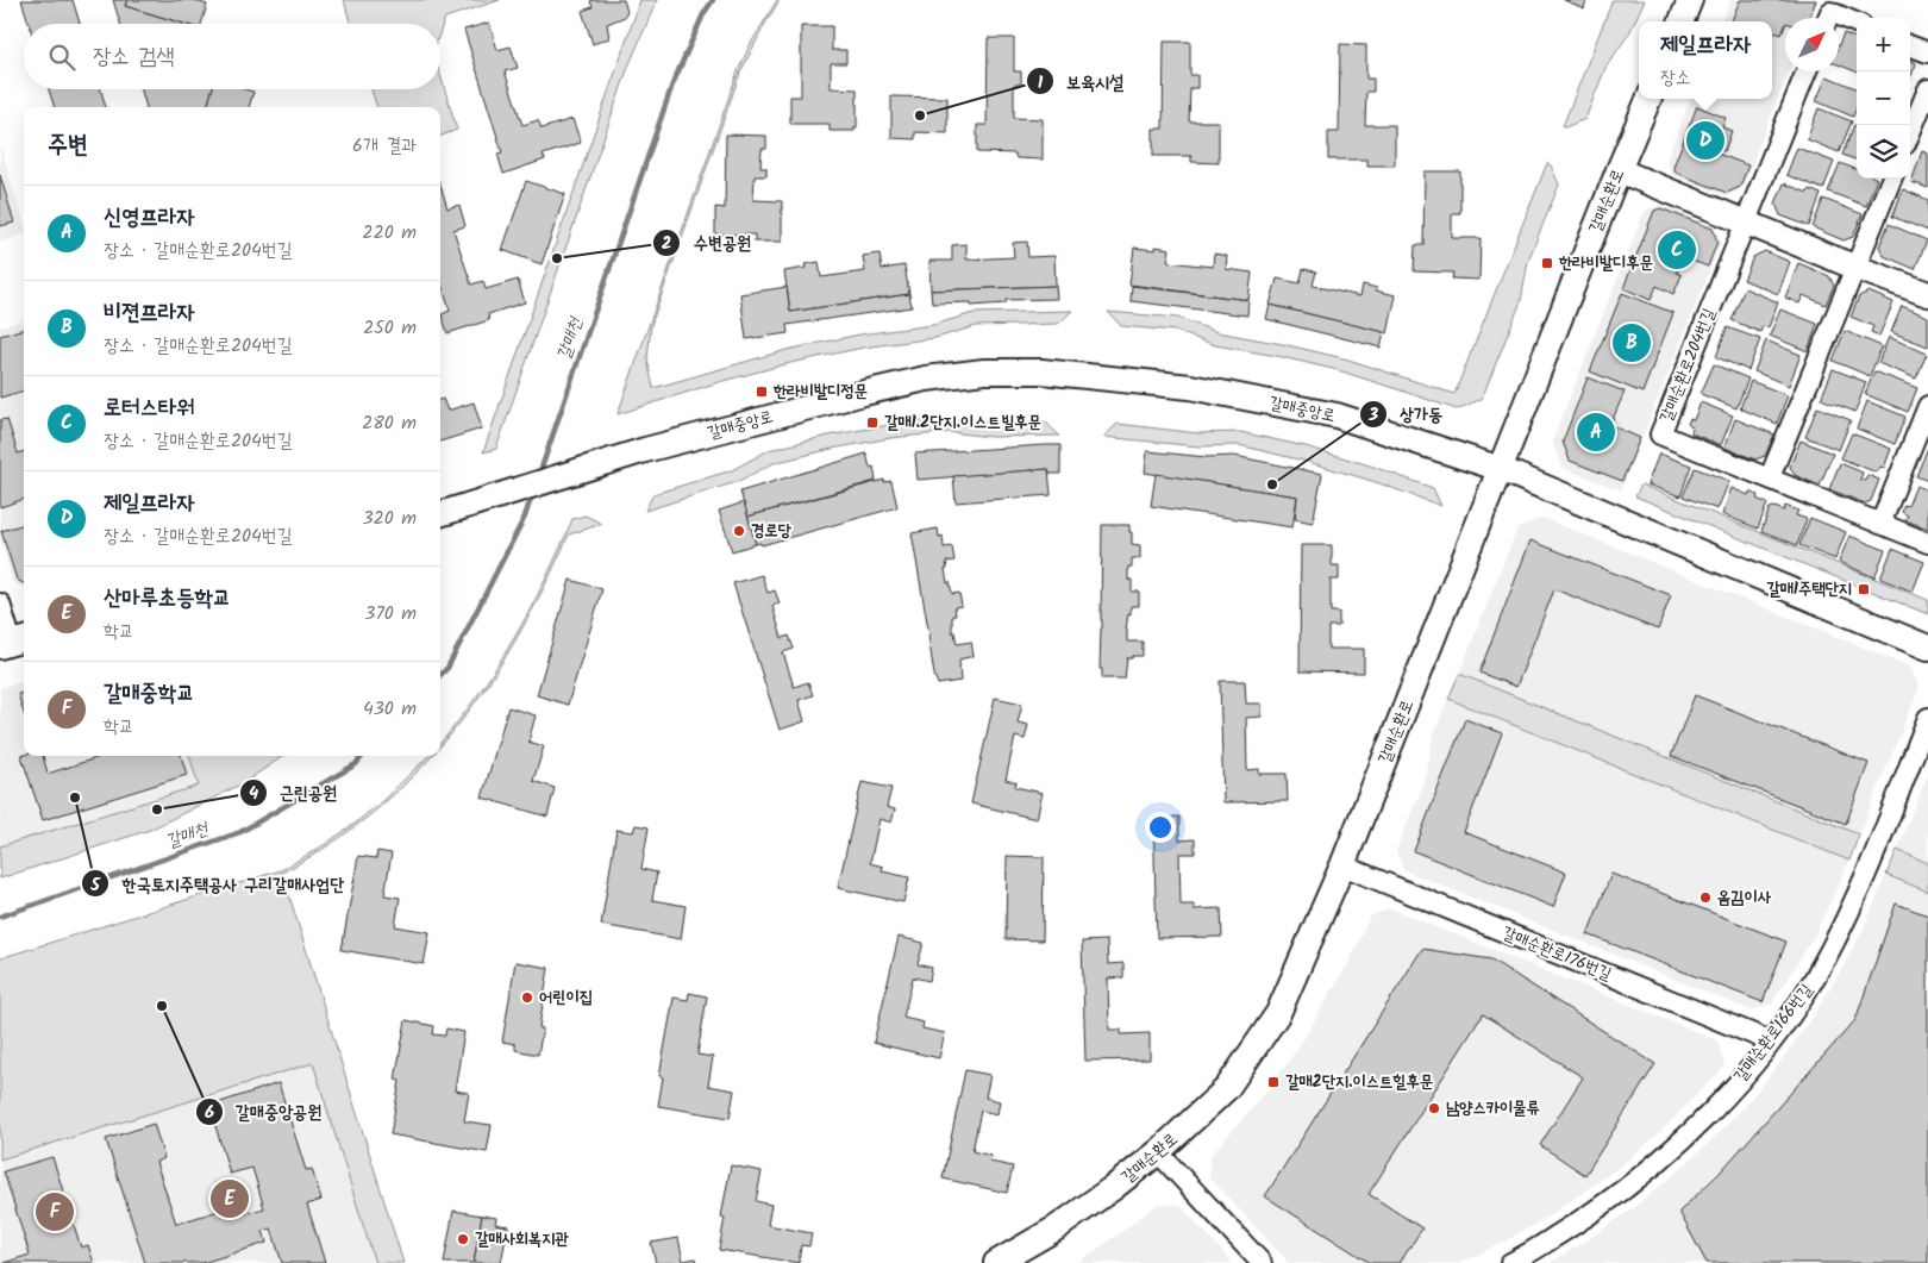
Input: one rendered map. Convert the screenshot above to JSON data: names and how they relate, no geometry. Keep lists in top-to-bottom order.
{
  "streets": {
    "street": [
      "갈매순환로",
      "갈매순환로204번길",
      "갈매중앙로",
      "갈매순환로176번길",
      "갈매순환로166번길"
    ]
  },
  "crossings": [
    ["갈매순환로", "갈매중앙로"],
    ["갈매순환로", "갈매순환로176번길"],
    ["갈매순환로176번길", "갈매순환로166번길"]
  ],
  "water": ["갈매천"],
  "places": {
    "other": [
      "보육시설",
      "수변공원",
      "상가동",
      "경로당",
      "한국토지주택공사 구리갈매사업단",
      "근린공원",
      "옴김이사",
      "어린이집",
      "갈매중앙공원",
      "남양스카이물류",
      "갈매사회복지관"
    ],
    "transit": [
      "한라비발디후문",
      "한라비발디정문",
      "갈매1.2단지.이스트빌후문",
      "갈매1주택단지",
      "갈매2단지.이스트힐후문"
    ]
  },
  "north": "top right",
  "page": {
    "map_buttons": ["+", "−"],
    "popup": ["제일프라자", "장소"],
    "search": "장소 검색",
    "heading": ["주변", "6개 결과"],
    "pins": [
      "D",
      "C",
      "B",
      "A",
      "E",
      "F"
    ],
    "list": [
      {
        "mark": "A",
        "name": "신영프라자",
        "note": "장소 · 갈매순환로204번길",
        "value": "220 m"
      },
      {
        "mark": "B",
        "name": "비젼프라자",
        "note": "장소 · 갈매순환로204번길",
        "value": "250 m"
      },
      {
        "mark": "C",
        "name": "로터스타워",
        "note": "장소 · 갈매순환로204번길",
        "value": "280 m"
      },
      {
        "mark": "D",
        "name": "제일프라자",
        "note": "장소 · 갈매순환로204번길",
        "value": "320 m"
      },
      {
        "mark": "E",
        "name": "산마루초등학교",
        "note": "학교",
        "value": "370 m"
      },
      {
        "mark": "F",
        "name": "갈매중학교",
        "note": "학교",
        "value": "430 m"
      }
    ]
  }
}
